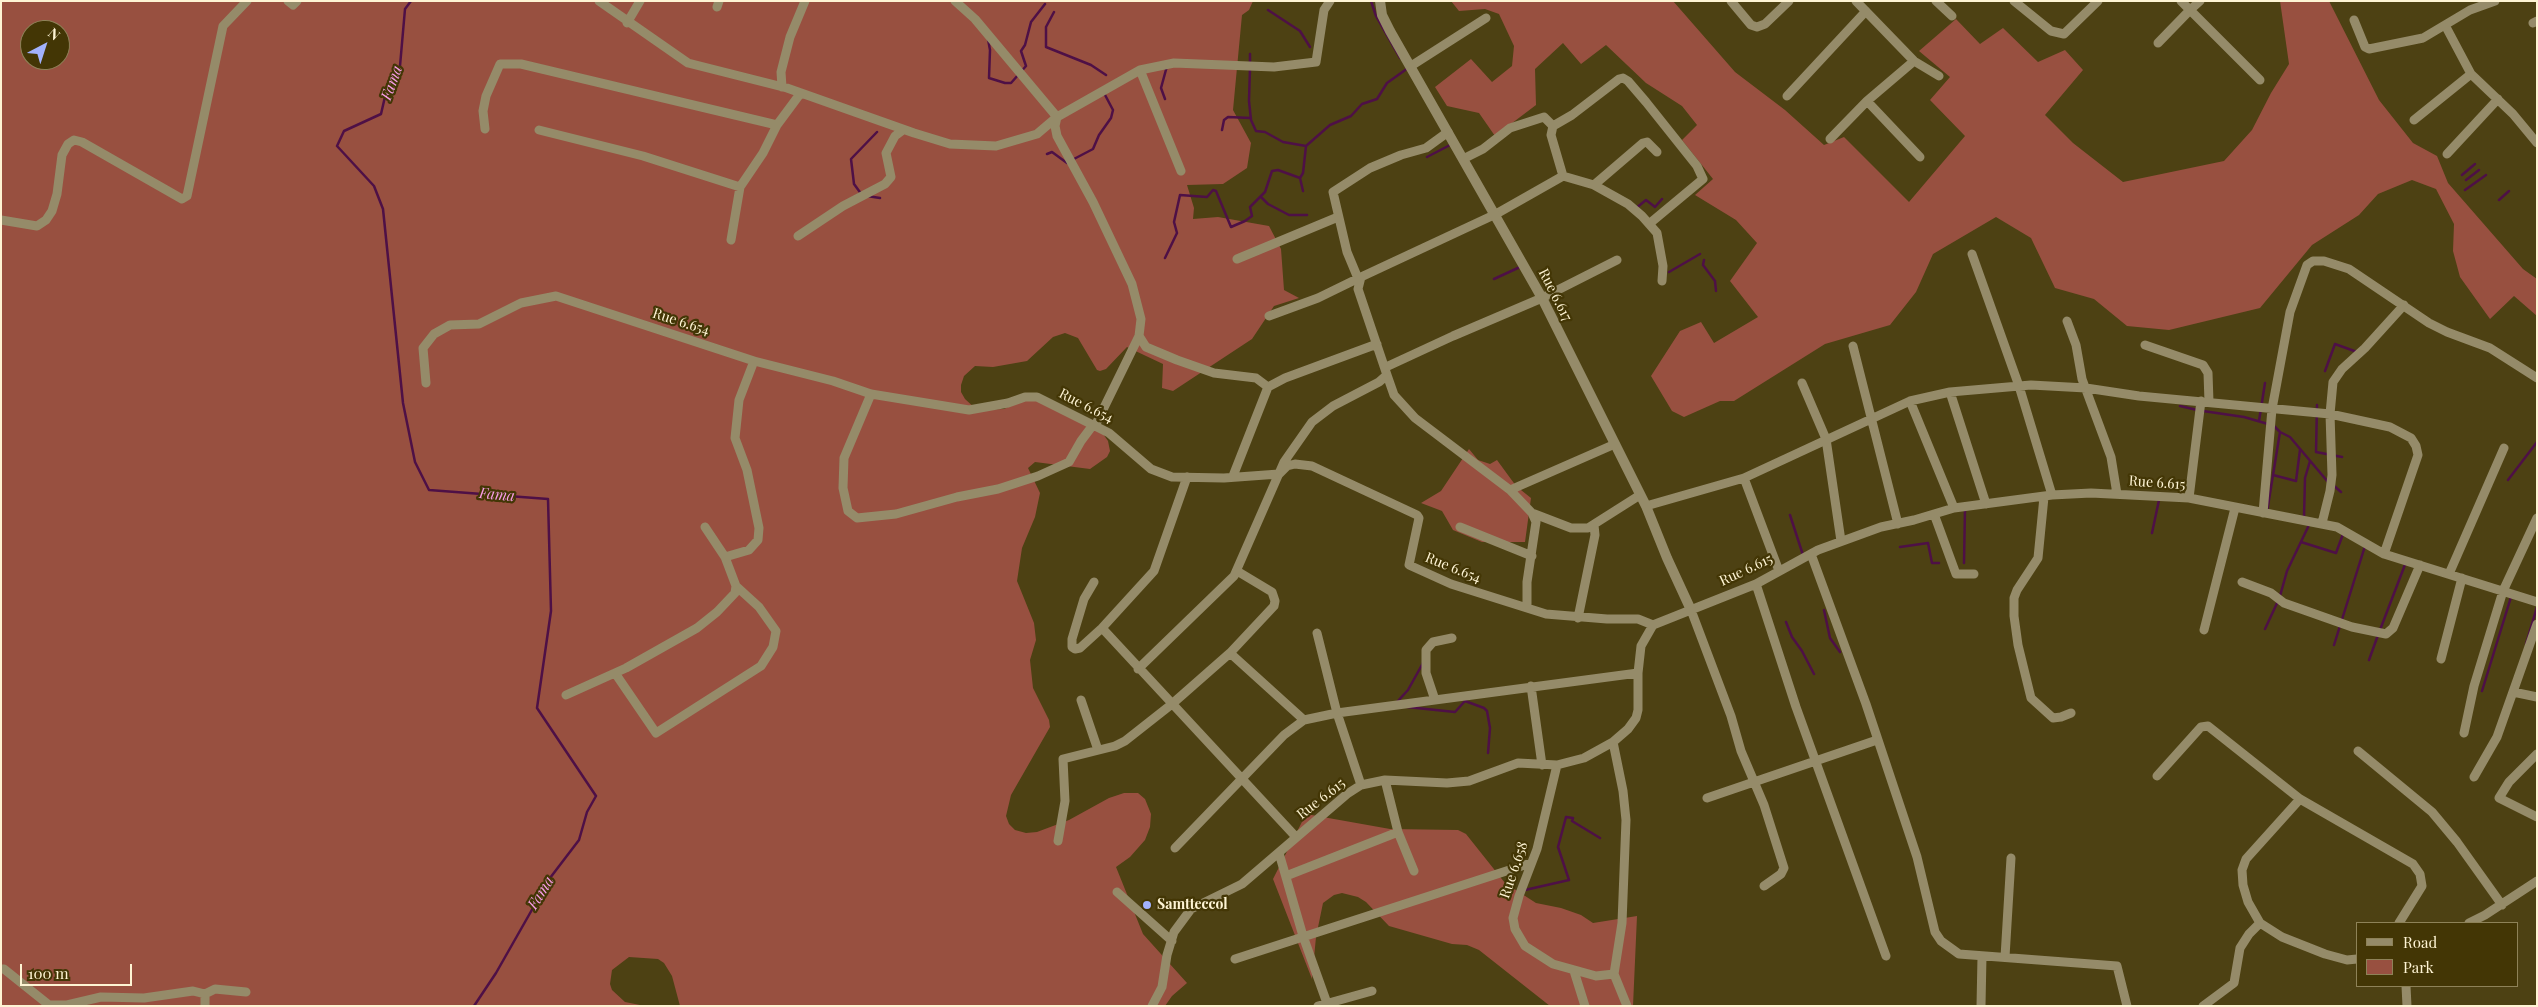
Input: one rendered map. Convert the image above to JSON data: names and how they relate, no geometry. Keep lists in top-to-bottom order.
{
  "streets": {
    "street": [
      "Rue 6.617",
      "Rue 6.654",
      "Rue 6.615",
      "Rue 6.658"
    ]
  },
  "crossings": [
    ["Rue 6.617", "Rue 6.615"],
    ["Rue 6.654", "Rue 6.615"],
    ["Rue 6.615", "Rue 6.658"]
  ],
  "water": ["Fama"],
  "places": ["Samtteccol"],
  "legend": ["Road", "Park"],
  "scale_bar": "100 m",
  "north": "top right"
}
